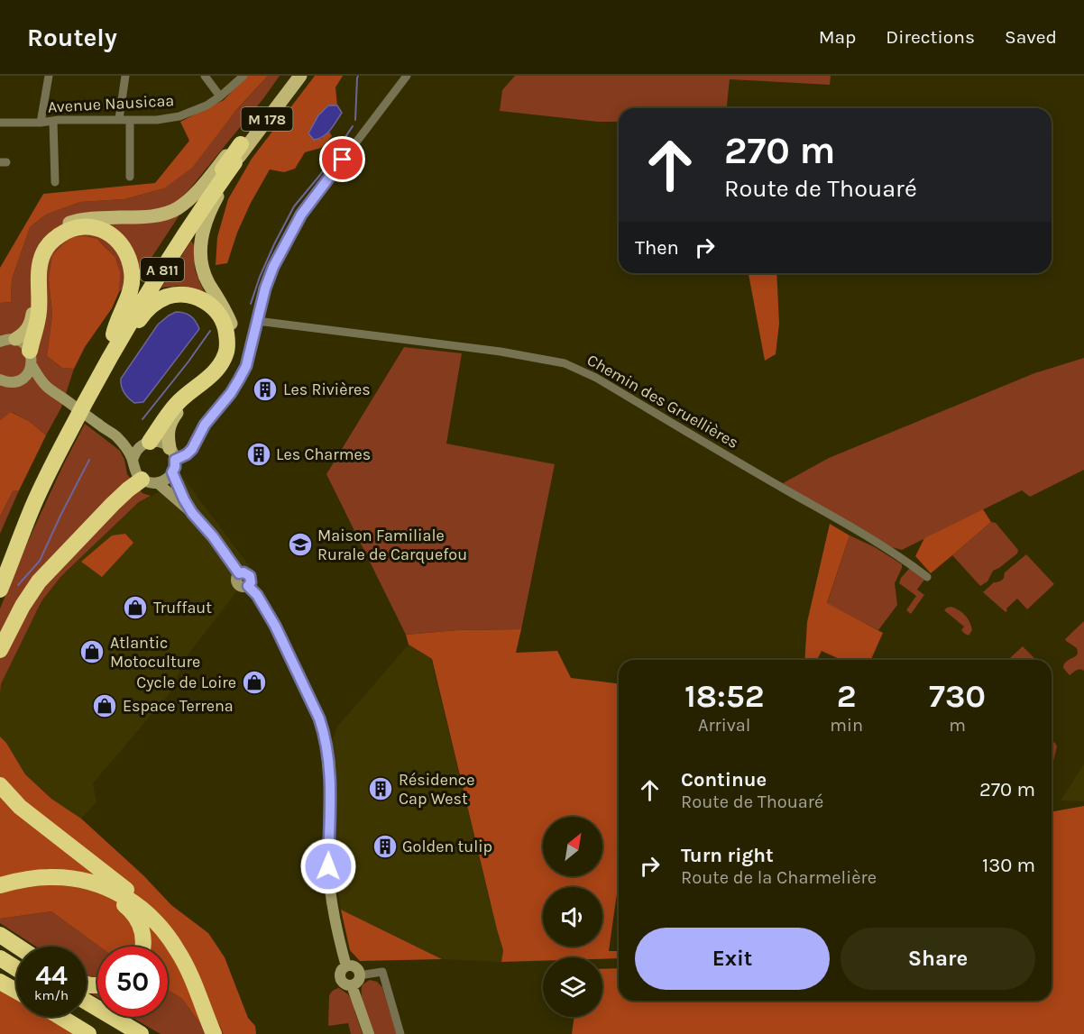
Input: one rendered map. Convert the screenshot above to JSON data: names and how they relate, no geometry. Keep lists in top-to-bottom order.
{
  "streets": {
    "highway": ["A 811"],
    "main road": ["M 178"],
    "street": ["Avenue Nausicaa", "Chemin des Gruellières"]
  },
  "crossings": [
    ["M 178", "A 811"]
  ],
  "places": {
    "building": [
      "Les Rivières",
      "Les Charmes",
      "Résidence Cap West",
      "Golden tulip"
    ],
    "school or university": ["Maison Familiale Rurale de Carquefou"],
    "shop": [
      "Truffaut",
      "Atlantic Motoculture",
      "Cycle de Loire",
      "Espace Terrena"
    ]
  },
  "north": "top right",
  "page": {
    "header": "Routely",
    "nav": ["Map", "Directions", "Saved"],
    "turn": ["270 m", "Route de Thouaré"],
    "then": "Then",
    "eta": [
      "18:52",
      "Arrival",
      "2",
      "min",
      "730",
      "m"
    ],
    "list": [
      {
        "name": "Continue",
        "note": "Route de Thouaré",
        "value": "270 m"
      },
      {
        "name": "Turn right",
        "note": "Route de la Charmelière",
        "value": "130 m"
      }
    ],
    "buttons": ["Exit", "Share"],
    "speed": "44 km/h",
    "limit": "50"
  }
}
